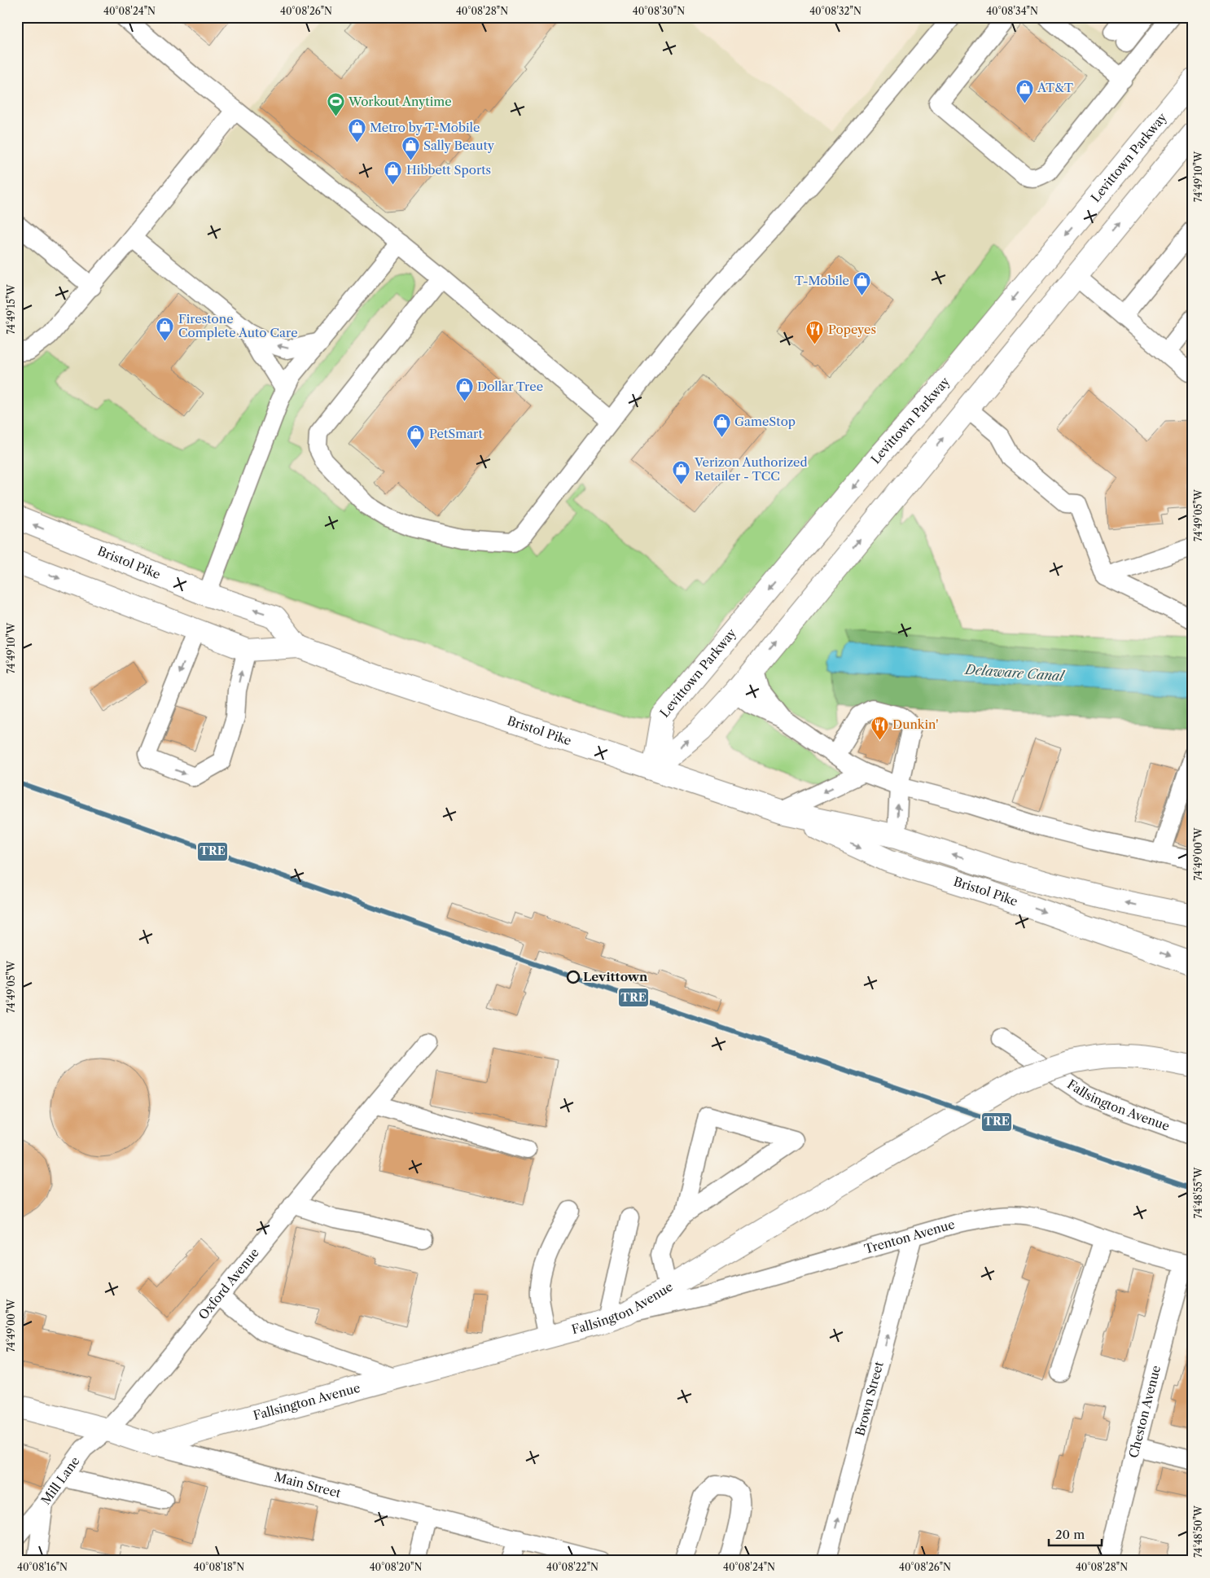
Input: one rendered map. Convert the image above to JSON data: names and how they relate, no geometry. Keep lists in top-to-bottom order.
{
  "streets": {
    "main road": [
      "Levittown Parkway",
      "Bristol Pike",
      "Fallsington Avenue",
      "Main Street"
    ],
    "street": [
      "Trenton Avenue",
      "Oxford Avenue",
      "Brown Street",
      "Cheston Avenue",
      "Mill Lane"
    ]
  },
  "crossings": [
    ["Levittown Parkway", "Bristol Pike"],
    ["Fallsington Avenue", "Trenton Avenue"],
    ["Fallsington Avenue", "Main Street"],
    ["Trenton Avenue", "Brown Street"],
    ["Trenton Avenue", "Cheston Avenue"],
    ["Oxford Avenue", "Mill Lane"],
    ["Oxford Avenue", "Main Street"],
    ["Mill Lane", "Main Street"]
  ],
  "one_way": ["Brown Street"],
  "water": ["Delaware Canal"],
  "places": {
    "shop": [
      "AT&T",
      "Metro by T-Mobile",
      "Sally Beauty",
      "Hibbett Sports",
      "T-Mobile",
      "Firestone Complete Auto Care",
      "Dollar Tree",
      "GameStop",
      "PetSmart",
      "Verizon Authorized Retailer - TCC"
    ],
    "sports": ["Workout Anytime"],
    "restaurant": ["Popeyes", "Dunkin'"],
    "other": ["Levittown"]
  },
  "lines": ["transit line TRE"],
  "scale_bar": "20 m",
  "coordinates": [
    "40°08'24\"N",
    "40°08'26\"N",
    "40°08'28\"N",
    "40°08'30\"N",
    "40°08'32\"N",
    "40°08'34\"N",
    "74°49'10\"W",
    "74°49'15\"W",
    "74°49'05\"W",
    "74°49'00\"W",
    "74°48'55\"W",
    "74°48'50\"W",
    "40°08'16\"N",
    "40°08'18\"N",
    "40°08'20\"N",
    "40°08'22\"N"
  ]
}
